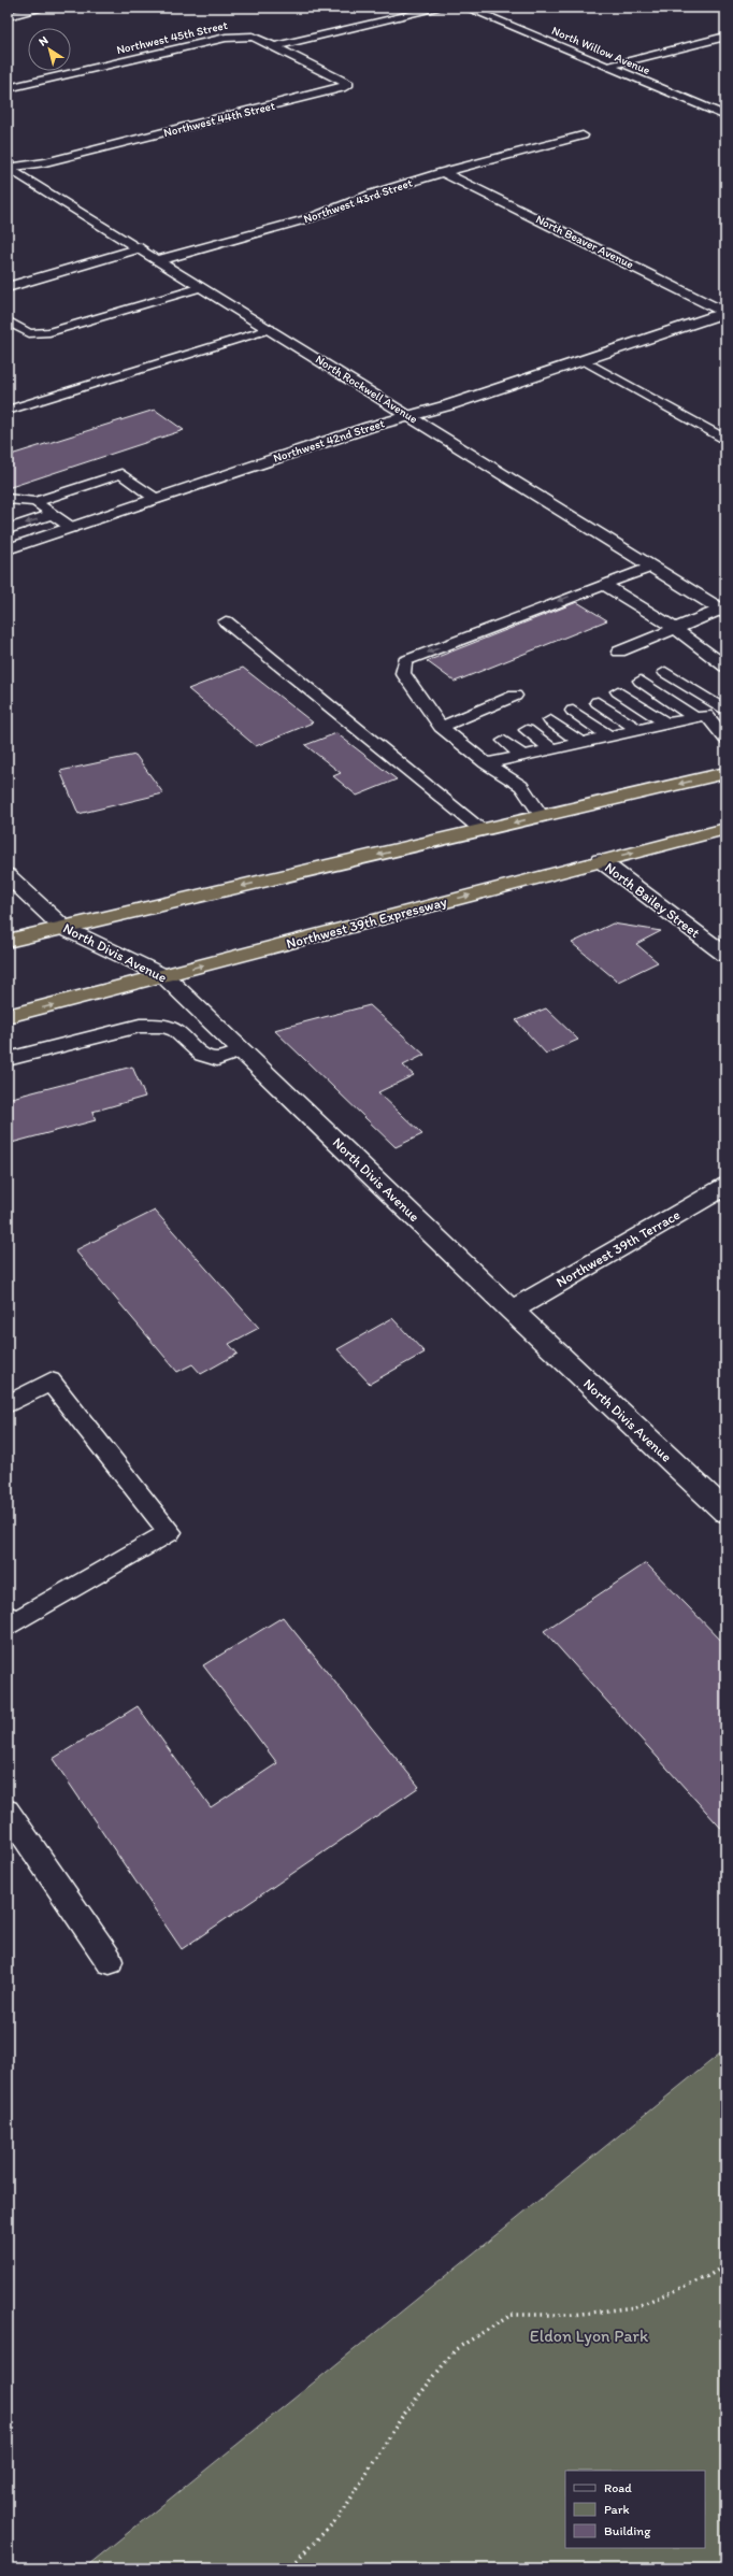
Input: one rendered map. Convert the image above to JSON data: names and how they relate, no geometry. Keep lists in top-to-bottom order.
{
  "streets": {
    "highway": ["Northwest 39th Expressway"],
    "street": [
      "Northwest 45th Street",
      "North Willow Avenue",
      "Northwest 44th Street",
      "Northwest 43rd Street",
      "North Beaver Avenue",
      "North Rockwell Avenue",
      "Northwest 42nd Street",
      "North Bailey Street",
      "North Divis Avenue",
      "Northwest 39th Terrace"
    ]
  },
  "crossings": [
    ["Northwest 45th Street", "Northwest 44th Street"],
    ["Northwest 44th Street", "North Rockwell Avenue"],
    ["Northwest 43rd Street", "North Beaver Avenue"],
    ["Northwest 43rd Street", "North Rockwell Avenue"],
    ["North Beaver Avenue", "Northwest 42nd Street"],
    ["North Rockwell Avenue", "Northwest 42nd Street"],
    ["North Bailey Street", "Northwest 39th Expressway"],
    ["Northwest 39th Expressway", "North Divis Avenue"],
    ["North Divis Avenue", "Northwest 39th Terrace"]
  ],
  "parks": ["Eldon Lyon Park"],
  "legend": ["Road", "Park", "Building"],
  "north": "top left"
}
